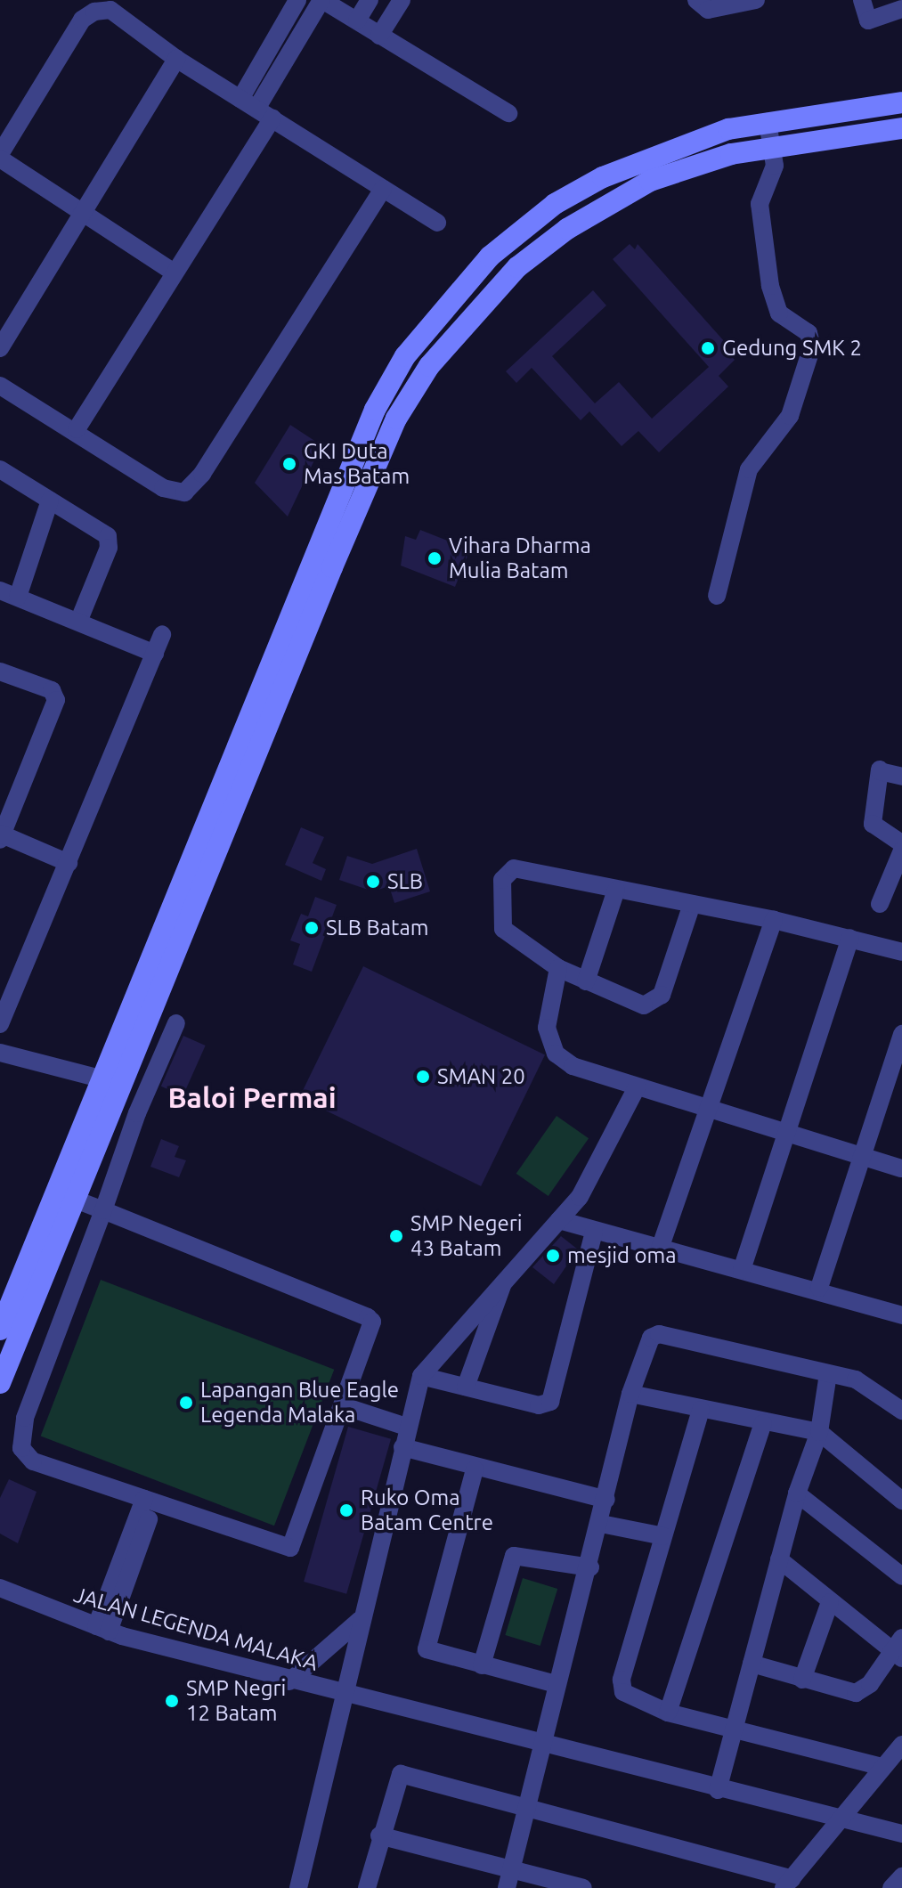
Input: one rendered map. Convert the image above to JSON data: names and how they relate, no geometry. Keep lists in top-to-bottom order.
{
  "streets": {
    "street": ["JALAN LEGENDA MALAKA"]
  },
  "districts": ["Baloi Permai"],
  "places": [
    "Gedung SMK 2",
    "GKI Duta Mas Batam",
    "Vihara Dharma Mulia Batam",
    "SLB",
    "SLB Batam",
    "SMAN 20",
    "SMP Negeri 43 Batam",
    "mesjid oma",
    "Lapangan Blue Eagle Legenda Malaka",
    "Ruko Oma Batam Centre",
    "SMP Negri 12 Batam"
  ]
}
